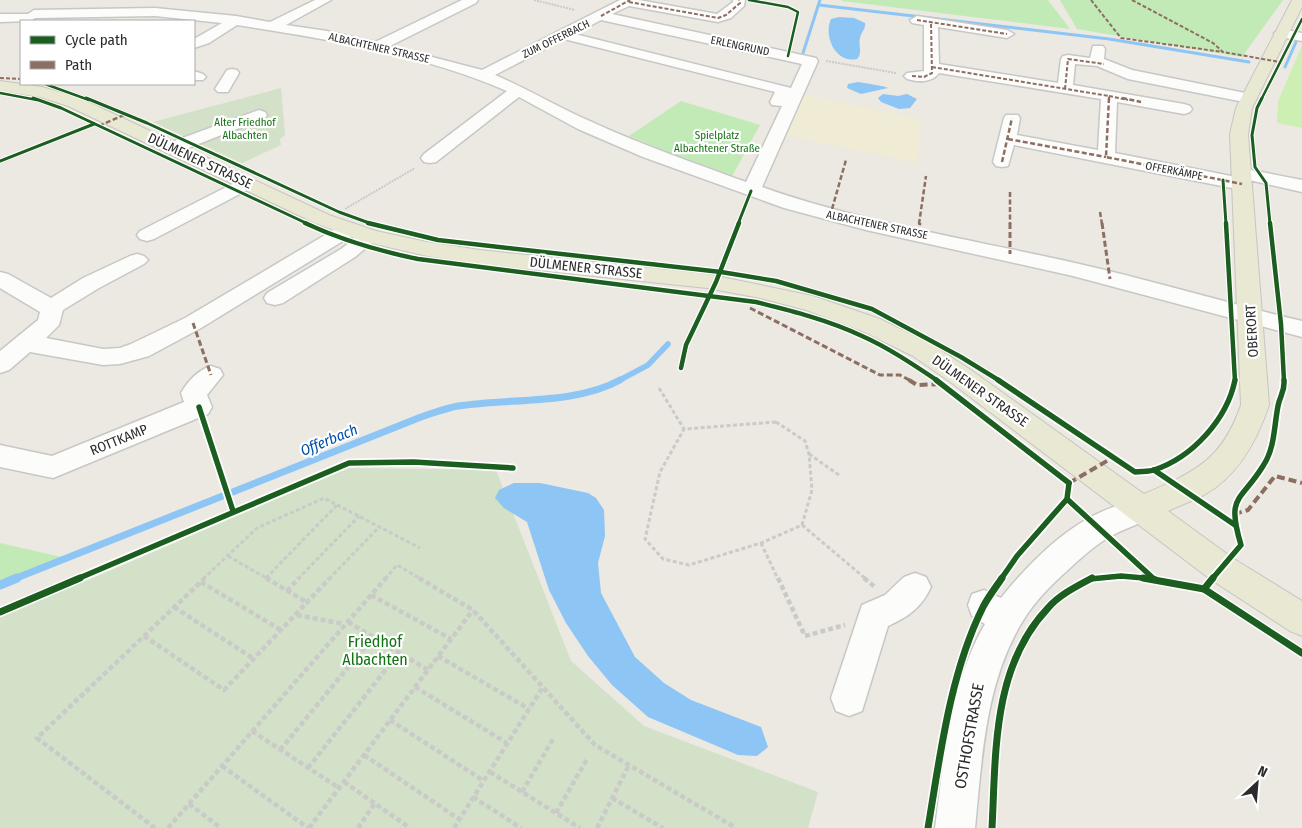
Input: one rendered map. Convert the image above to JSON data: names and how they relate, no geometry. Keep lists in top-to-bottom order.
{
  "streets": {
    "main road": ["DÜLMENER STRASSE", "OBERORT"],
    "street": [
      "ZUM OFFERBACH",
      "ERLENGRUND",
      "ALBACHTENER STRASSE",
      "OFFERKÄMPE",
      "ROTTKAMP",
      "OSTHOFSTRASSE"
    ]
  },
  "crossings": [
    ["ZUM OFFERBACH", "ERLENGRUND"],
    ["ZUM OFFERBACH", "ALBACHTENER STRASSE"],
    ["ALBACHTENER STRASSE", "OBERORT"],
    ["DÜLMENER STRASSE", "OBERORT"],
    ["DÜLMENER STRASSE", "OSTHOFSTRASSE"],
    ["OFFERKÄMPE", "OBERORT"],
    ["OBERORT", "OSTHOFSTRASSE"]
  ],
  "water": ["Offerbach"],
  "parks": ["Alter Friedhof Albachten", "Spielplatz Albachtener Straße", "Friedhof Albachten"],
  "legend": ["Cycle path", "Path"],
  "north": "top right"
}
